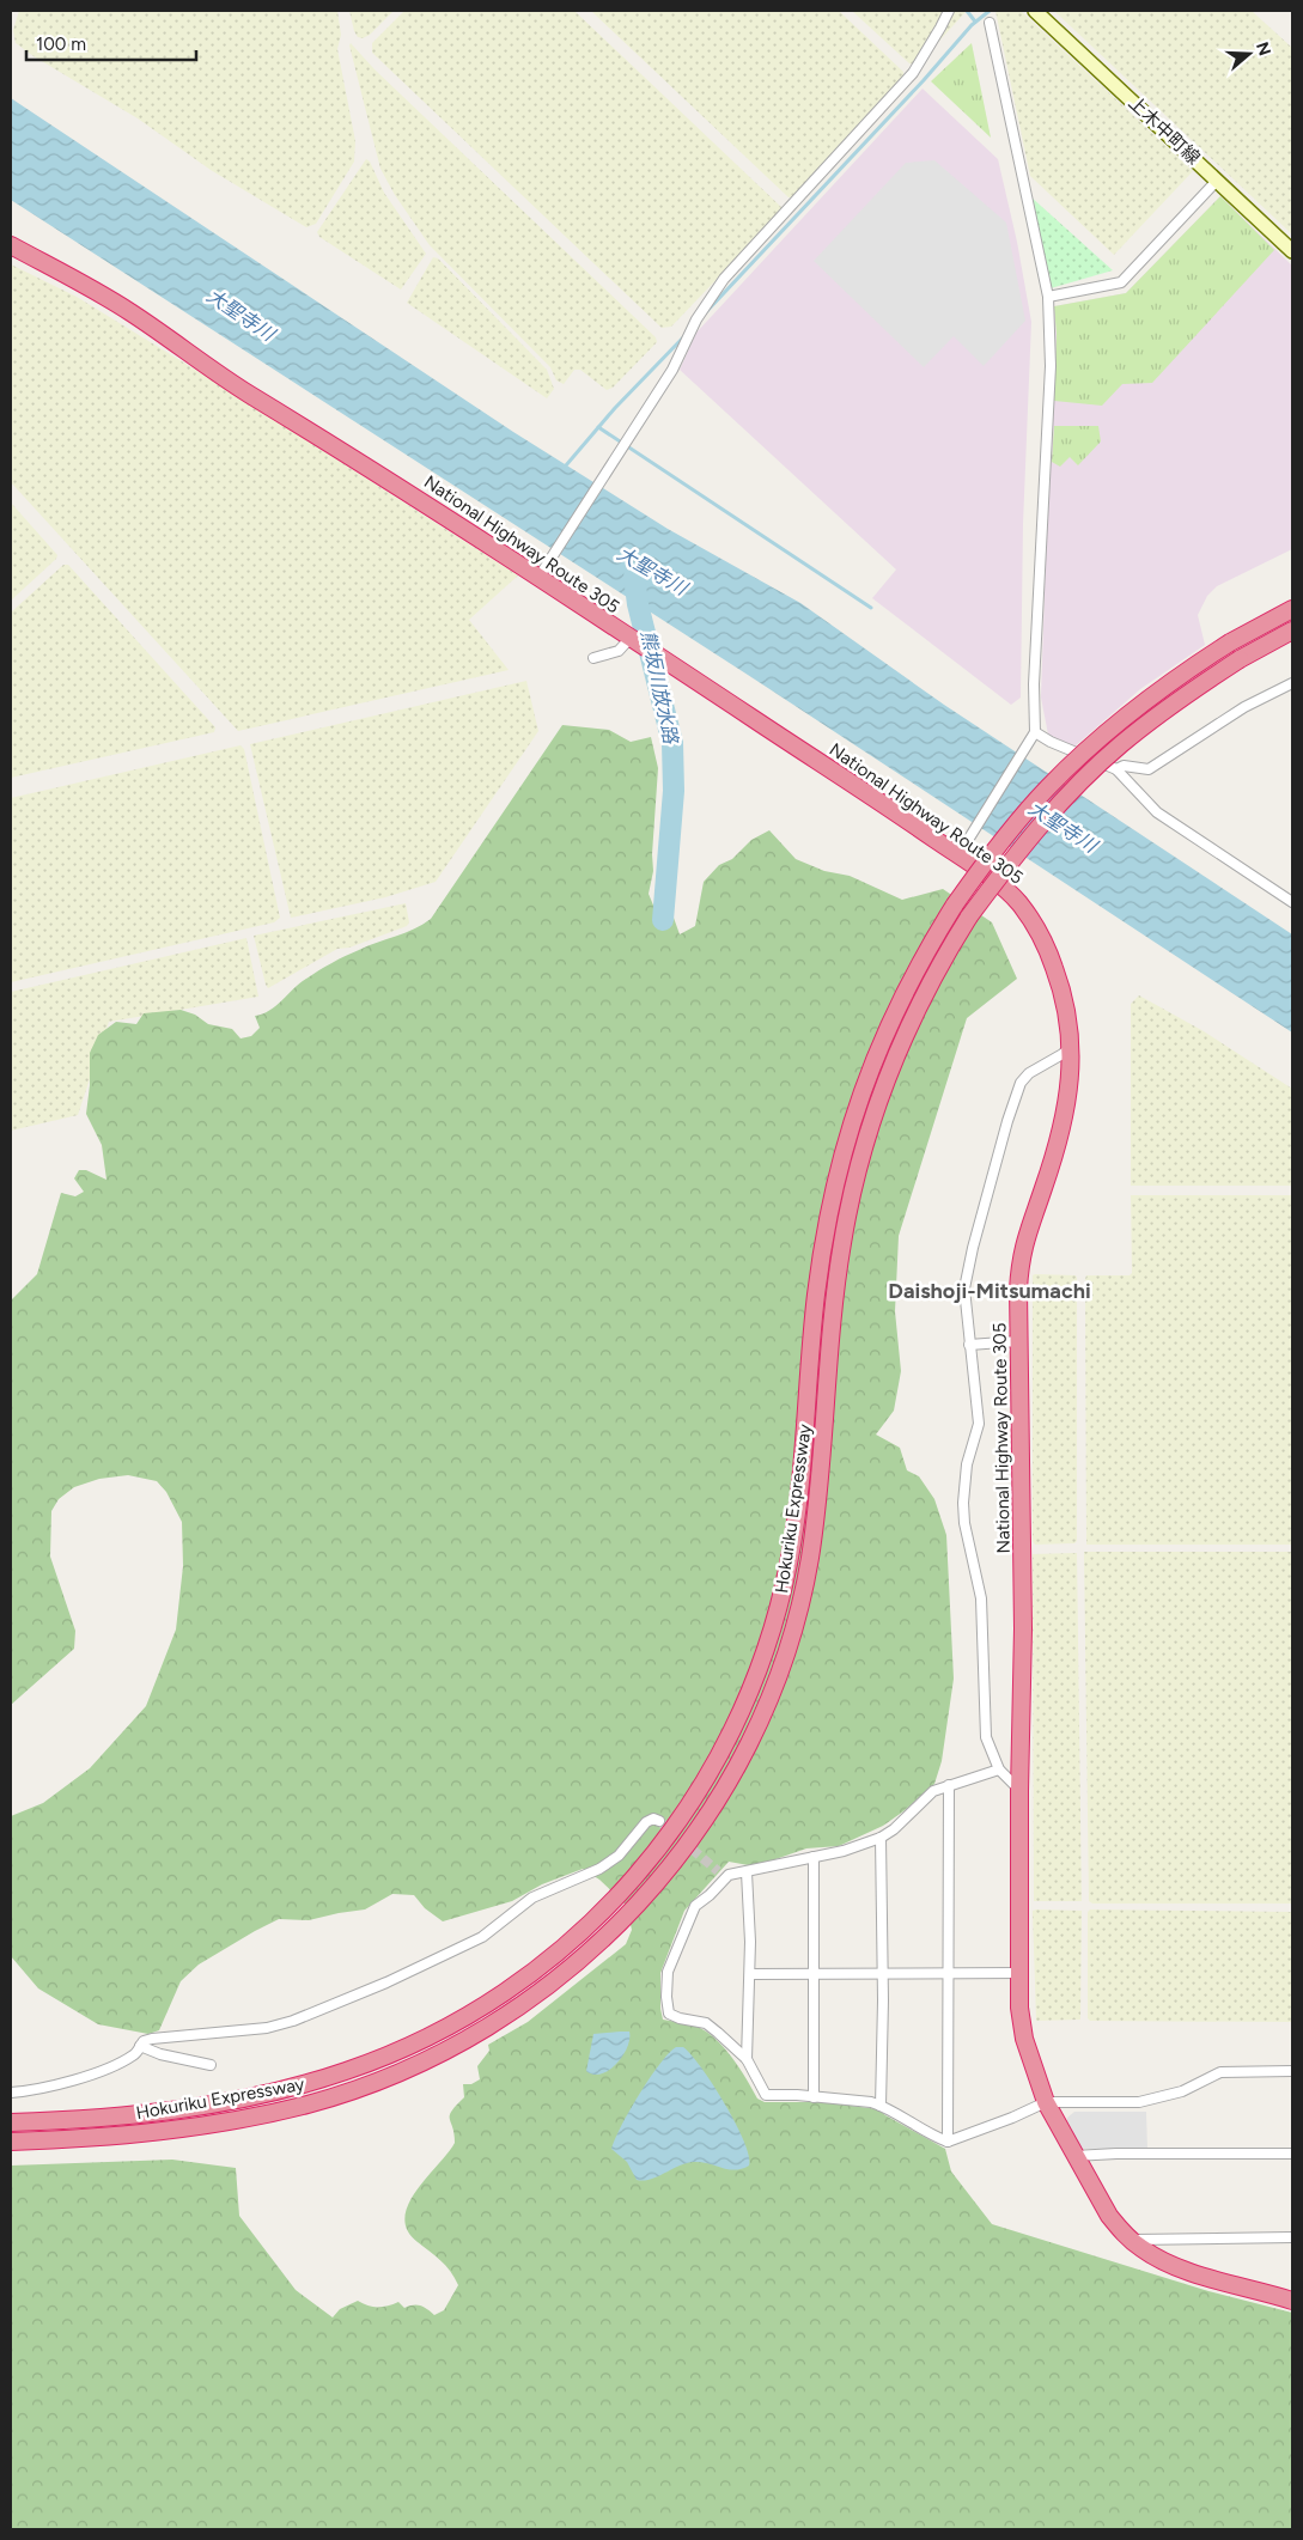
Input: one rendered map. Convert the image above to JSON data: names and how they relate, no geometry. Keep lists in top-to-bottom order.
{
  "streets": {
    "highway": ["National Highway Route 305", "Hokuriku Expressway"],
    "main road": ["上木中町線"]
  },
  "districts": ["Daishoji-Mitsumachi"],
  "water": ["大聖寺川", "熊坂川放水路"],
  "scale_bar": "100 m",
  "north": "right"
}
